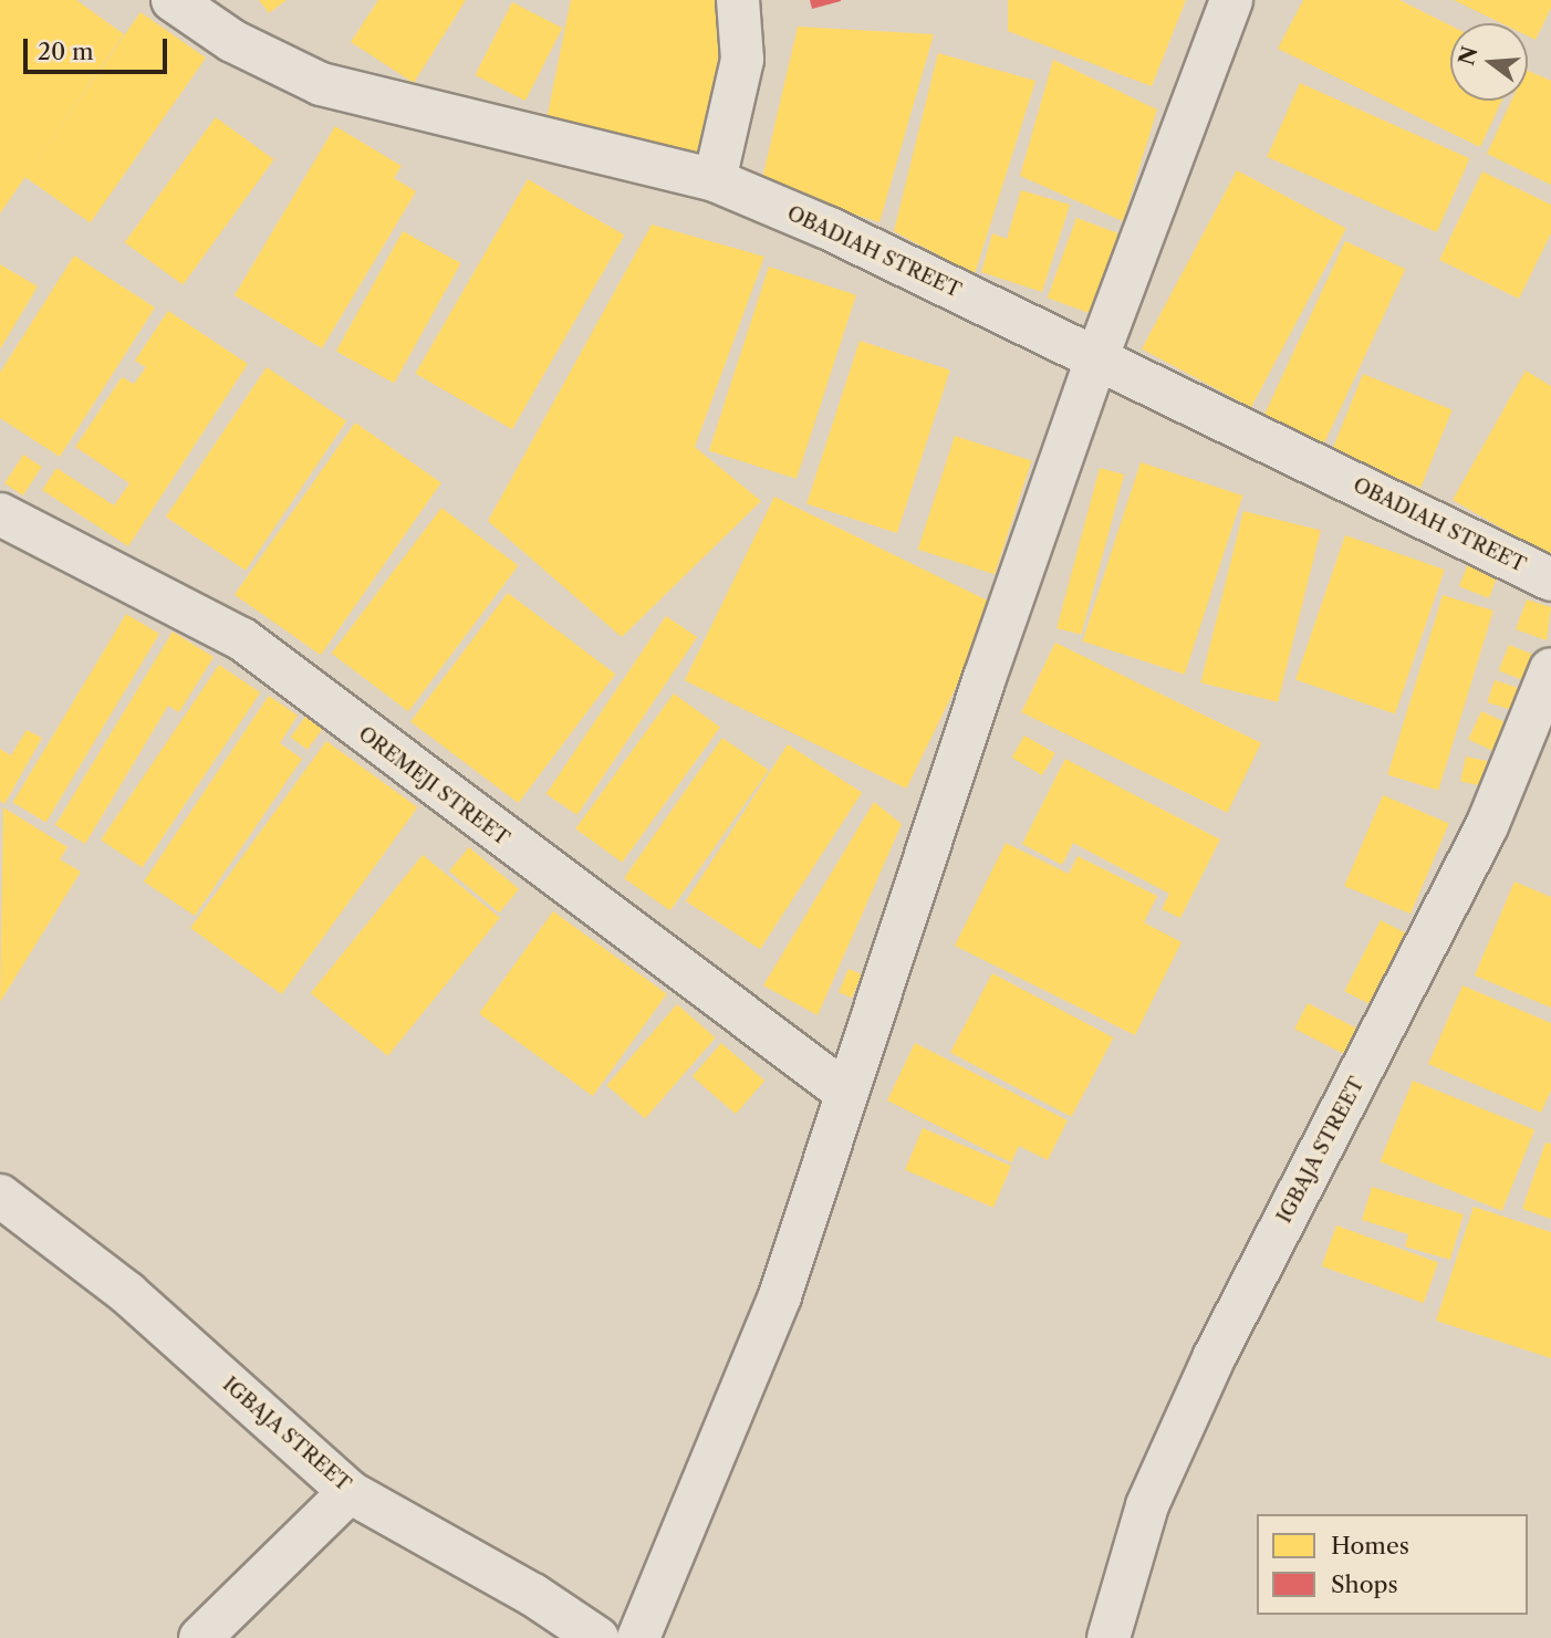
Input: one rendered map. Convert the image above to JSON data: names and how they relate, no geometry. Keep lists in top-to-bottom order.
{
  "streets": {
    "street": ["OBADIAH STREET", "OREMEJI STREET", "IGBAJA STREET"]
  },
  "legend": ["Homes", "Shops"],
  "scale_bar": "20 m",
  "north": "left"
}
